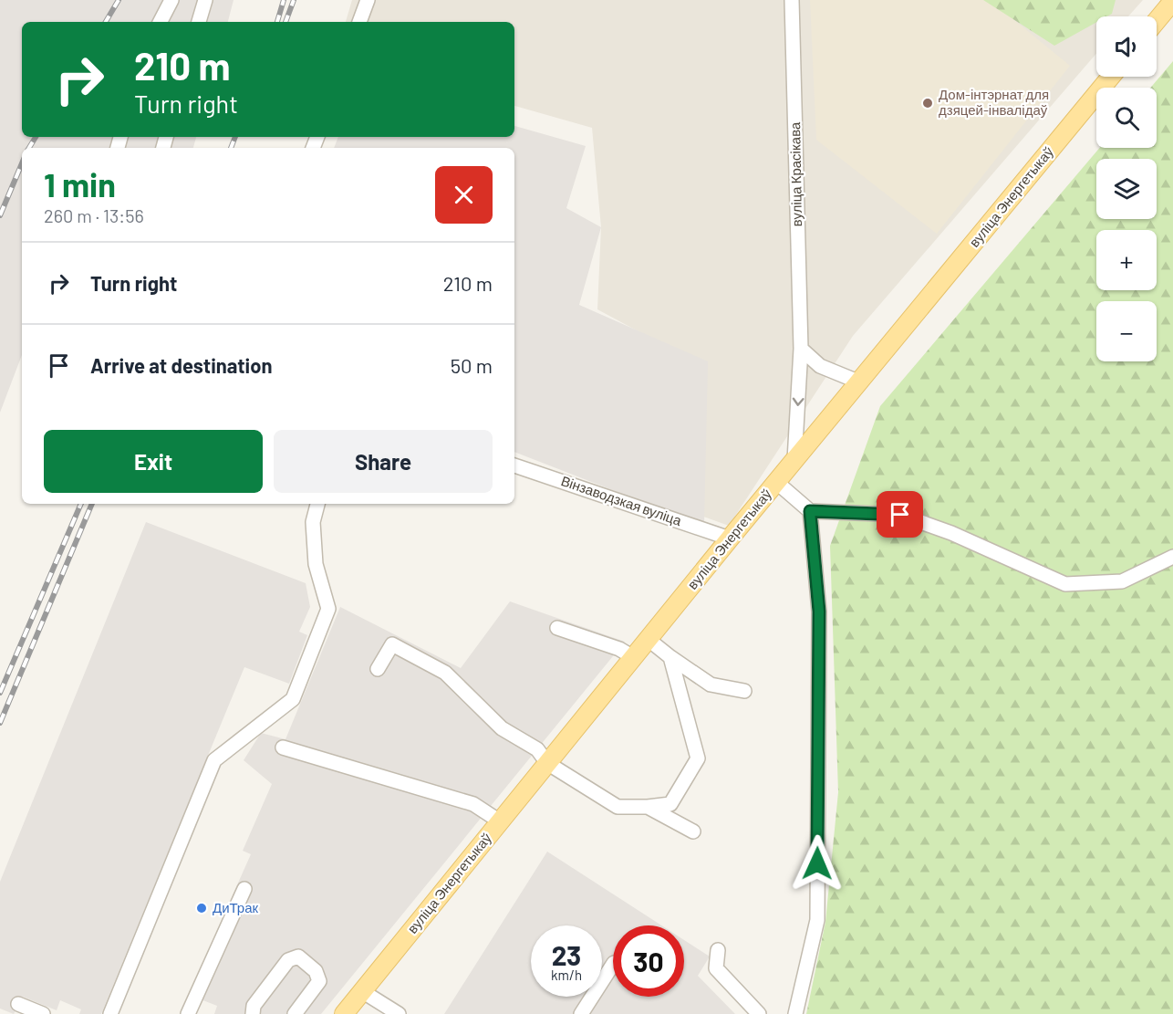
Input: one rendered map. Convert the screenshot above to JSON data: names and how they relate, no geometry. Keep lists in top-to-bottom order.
{
  "streets": {
    "main road": ["вуліца Энергетыкаў"],
    "street": ["вуліца Красікава", "Вінзаводзкая вуліца"]
  },
  "crossings": [
    ["вуліца Красікава", "вуліца Энергетыкаў"],
    ["вуліца Энергетыкаў", "Вінзаводзкая вуліца"]
  ],
  "places": ["Дом-інтэрнат для дзяцей-інвалідаў", "ДиТрак"],
  "page": {
    "map_buttons": ["+", "−"],
    "turn": ["210 m", "Turn right"],
    "heading": ["1 min", "260 m · 13:56"],
    "list": [
      {
        "name": "Turn right",
        "value": "210 m"
      },
      {
        "name": "Arrive at destination",
        "value": "50 m"
      }
    ],
    "buttons": ["Exit", "Share"],
    "speed": "23 km/h",
    "limit": "30"
  }
}
